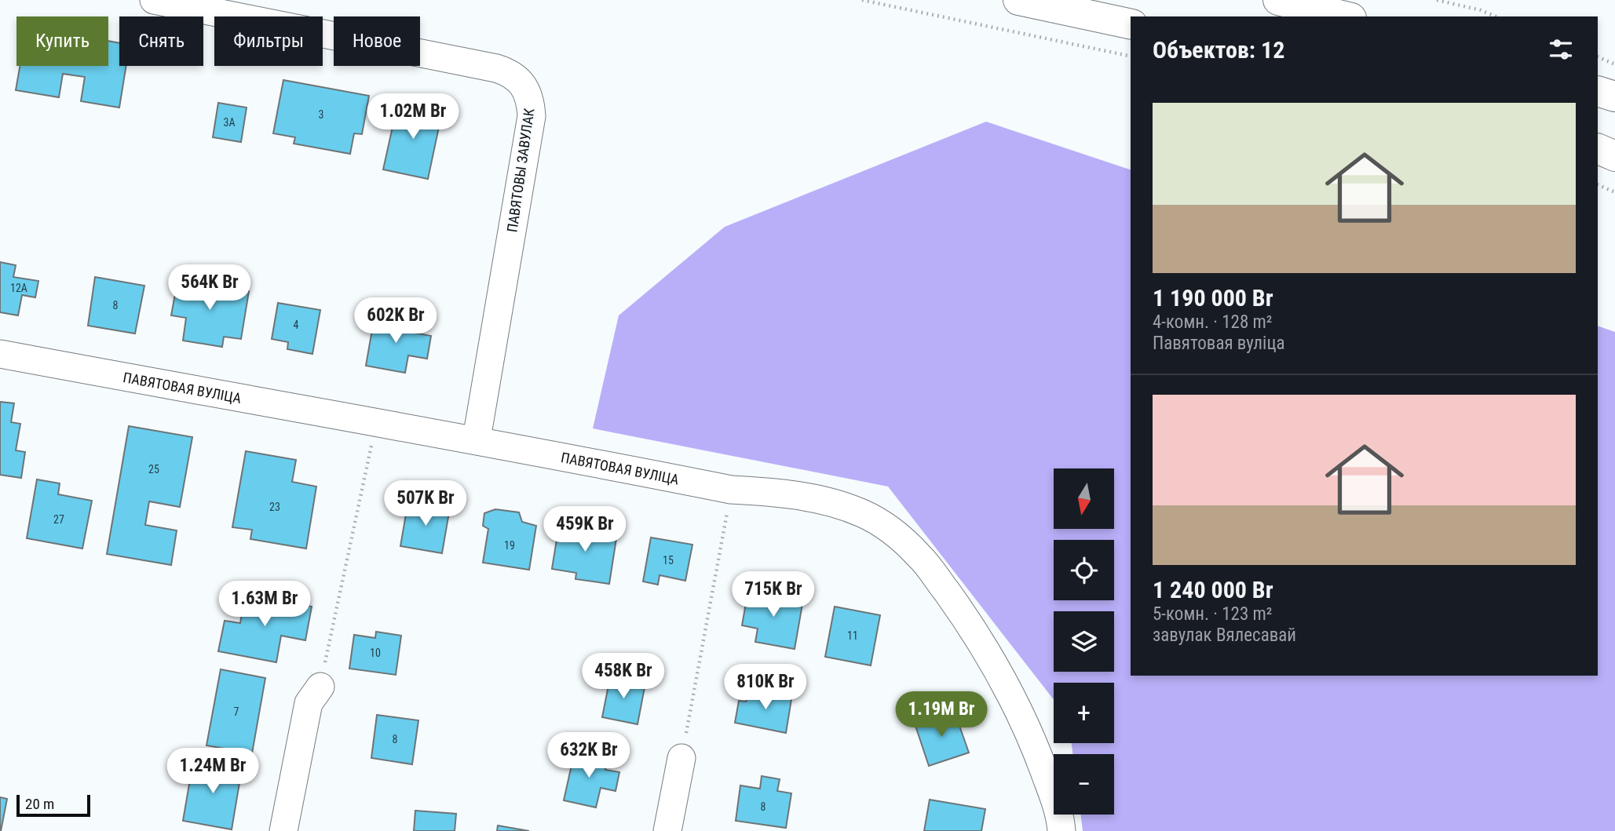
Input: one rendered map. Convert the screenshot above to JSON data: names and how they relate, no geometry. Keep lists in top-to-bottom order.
{
  "streets": {
    "street": ["ПАВЯТОВЫ ЗАВУЛАК", "ПАВЯТОВАЯ ВУЛІЦА"]
  },
  "crossings": [
    ["ПАВЯТОВЫ ЗАВУЛАК", "ПАВЯТОВАЯ ВУЛІЦА"]
  ],
  "house_numbers": [
    "3",
    "3А",
    "12А",
    "8",
    "4",
    "25",
    "23",
    "27",
    "19",
    "15",
    "11",
    "10",
    "7",
    "8",
    "8"
  ],
  "scale_bar": "20 m",
  "north": "bottom",
  "page": {
    "chip": [
      "Купить",
      "Снять",
      "Фильтры",
      "Новое"
    ],
    "heading": "Объектов: 12",
    "list": [
      {
        "name": "1 190 000 Br",
        "note": "4-комн. · 128 m² · Павятовая вуліца"
      },
      {
        "name": "1 240 000 Br",
        "note": "5-комн. · 123 m² · завулак Вялесавай"
      }
    ],
    "price": [
      "1.02M Br",
      "564K Br",
      "602K Br",
      "507K Br",
      "459K Br",
      "715K Br",
      "1.63M Br",
      "458K Br",
      "810K Br",
      "1.19M Br",
      "632K Br",
      "1.24M Br"
    ],
    "map_buttons": ["+", "−"],
    "scale": "20 m"
  }
}
